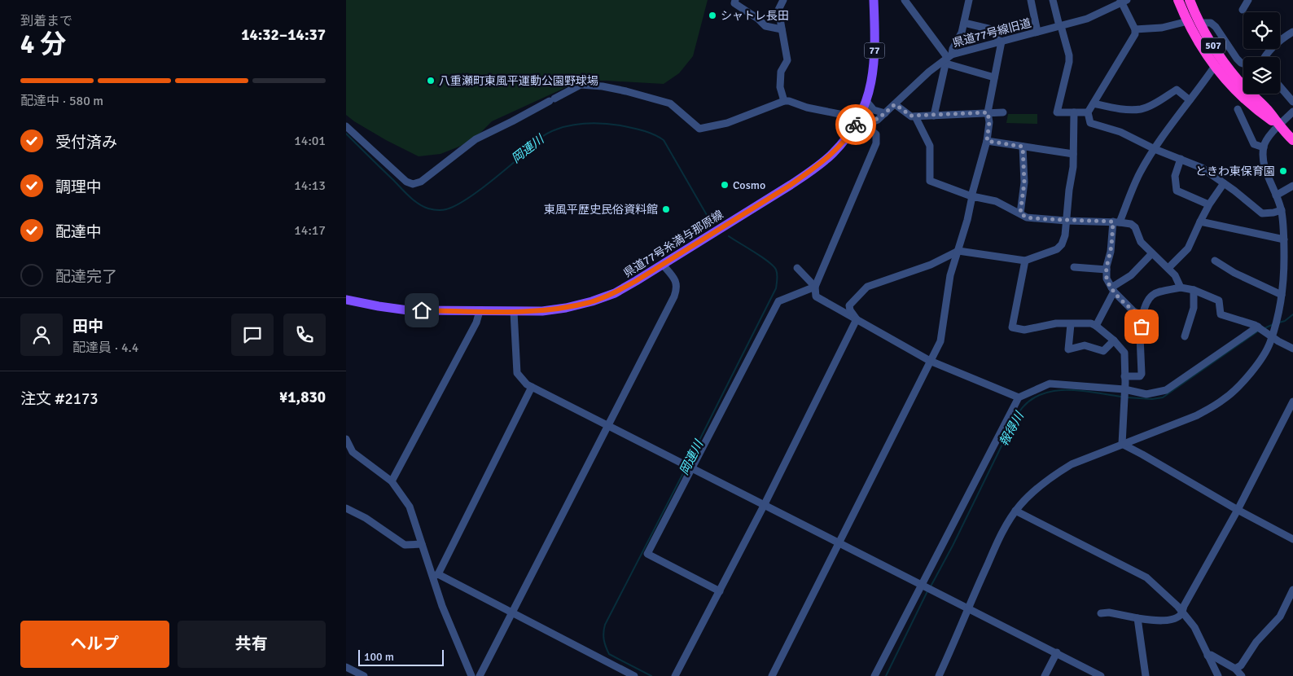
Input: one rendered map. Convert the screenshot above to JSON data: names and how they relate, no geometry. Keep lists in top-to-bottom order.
{
  "streets": {
    "highway": ["507"],
    "main road": ["77", "県道77号糸満与那原線"],
    "street": ["県道77号線旧道"]
  },
  "crossings": [
    ["県道77号線旧道", "県道77号糸満与那原線"]
  ],
  "water": ["岡連川", "報得川"],
  "places": [
    "シャトレ長田",
    "八重瀬町東風平運動公園野球場",
    "ときわ東保育園",
    "Cosmo",
    "東風平歴史民俗資料館"
  ],
  "scale_bar": "100 m",
  "page": {
    "heading": ["4 分", "到着まで", "14:32–14:37"],
    "panel": [
      "田中",
      "配達員 · 4.4",
      "注文 #2173",
      "¥1,830"
    ],
    "bar": "配達中 · 580 m",
    "list": [
      ["受付済み", "14:01"],
      ["調理中", "14:13"],
      ["配達中", "14:17"],
      "配達完了"
    ],
    "buttons": ["ヘルプ", "共有"],
    "scale": "100 m"
  }
}
